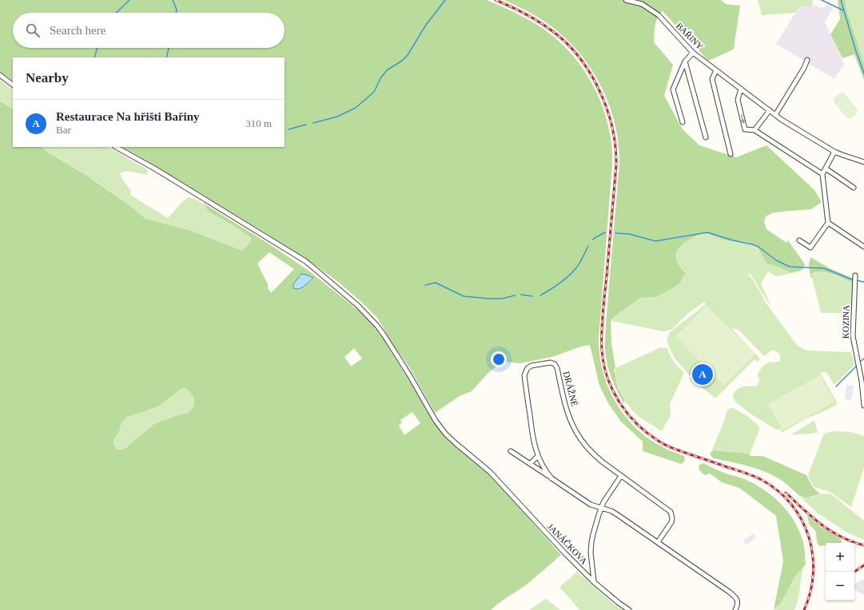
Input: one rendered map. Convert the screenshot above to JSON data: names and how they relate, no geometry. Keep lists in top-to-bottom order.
{
  "streets": {
    "street": [
      "BAŘINY",
      "KOZINA",
      "DRÁŽNÉ",
      "JANÁČKOVA"
    ]
  },
  "page": {
    "search": "Search here",
    "heading": "Nearby",
    "list": [
      {
        "mark": "A",
        "name": "Restaurace Na hřišti Bařiny",
        "note": "Bar",
        "value": "310 m"
      }
    ],
    "pins": "A",
    "map_buttons": ["+", "−"]
  }
}
